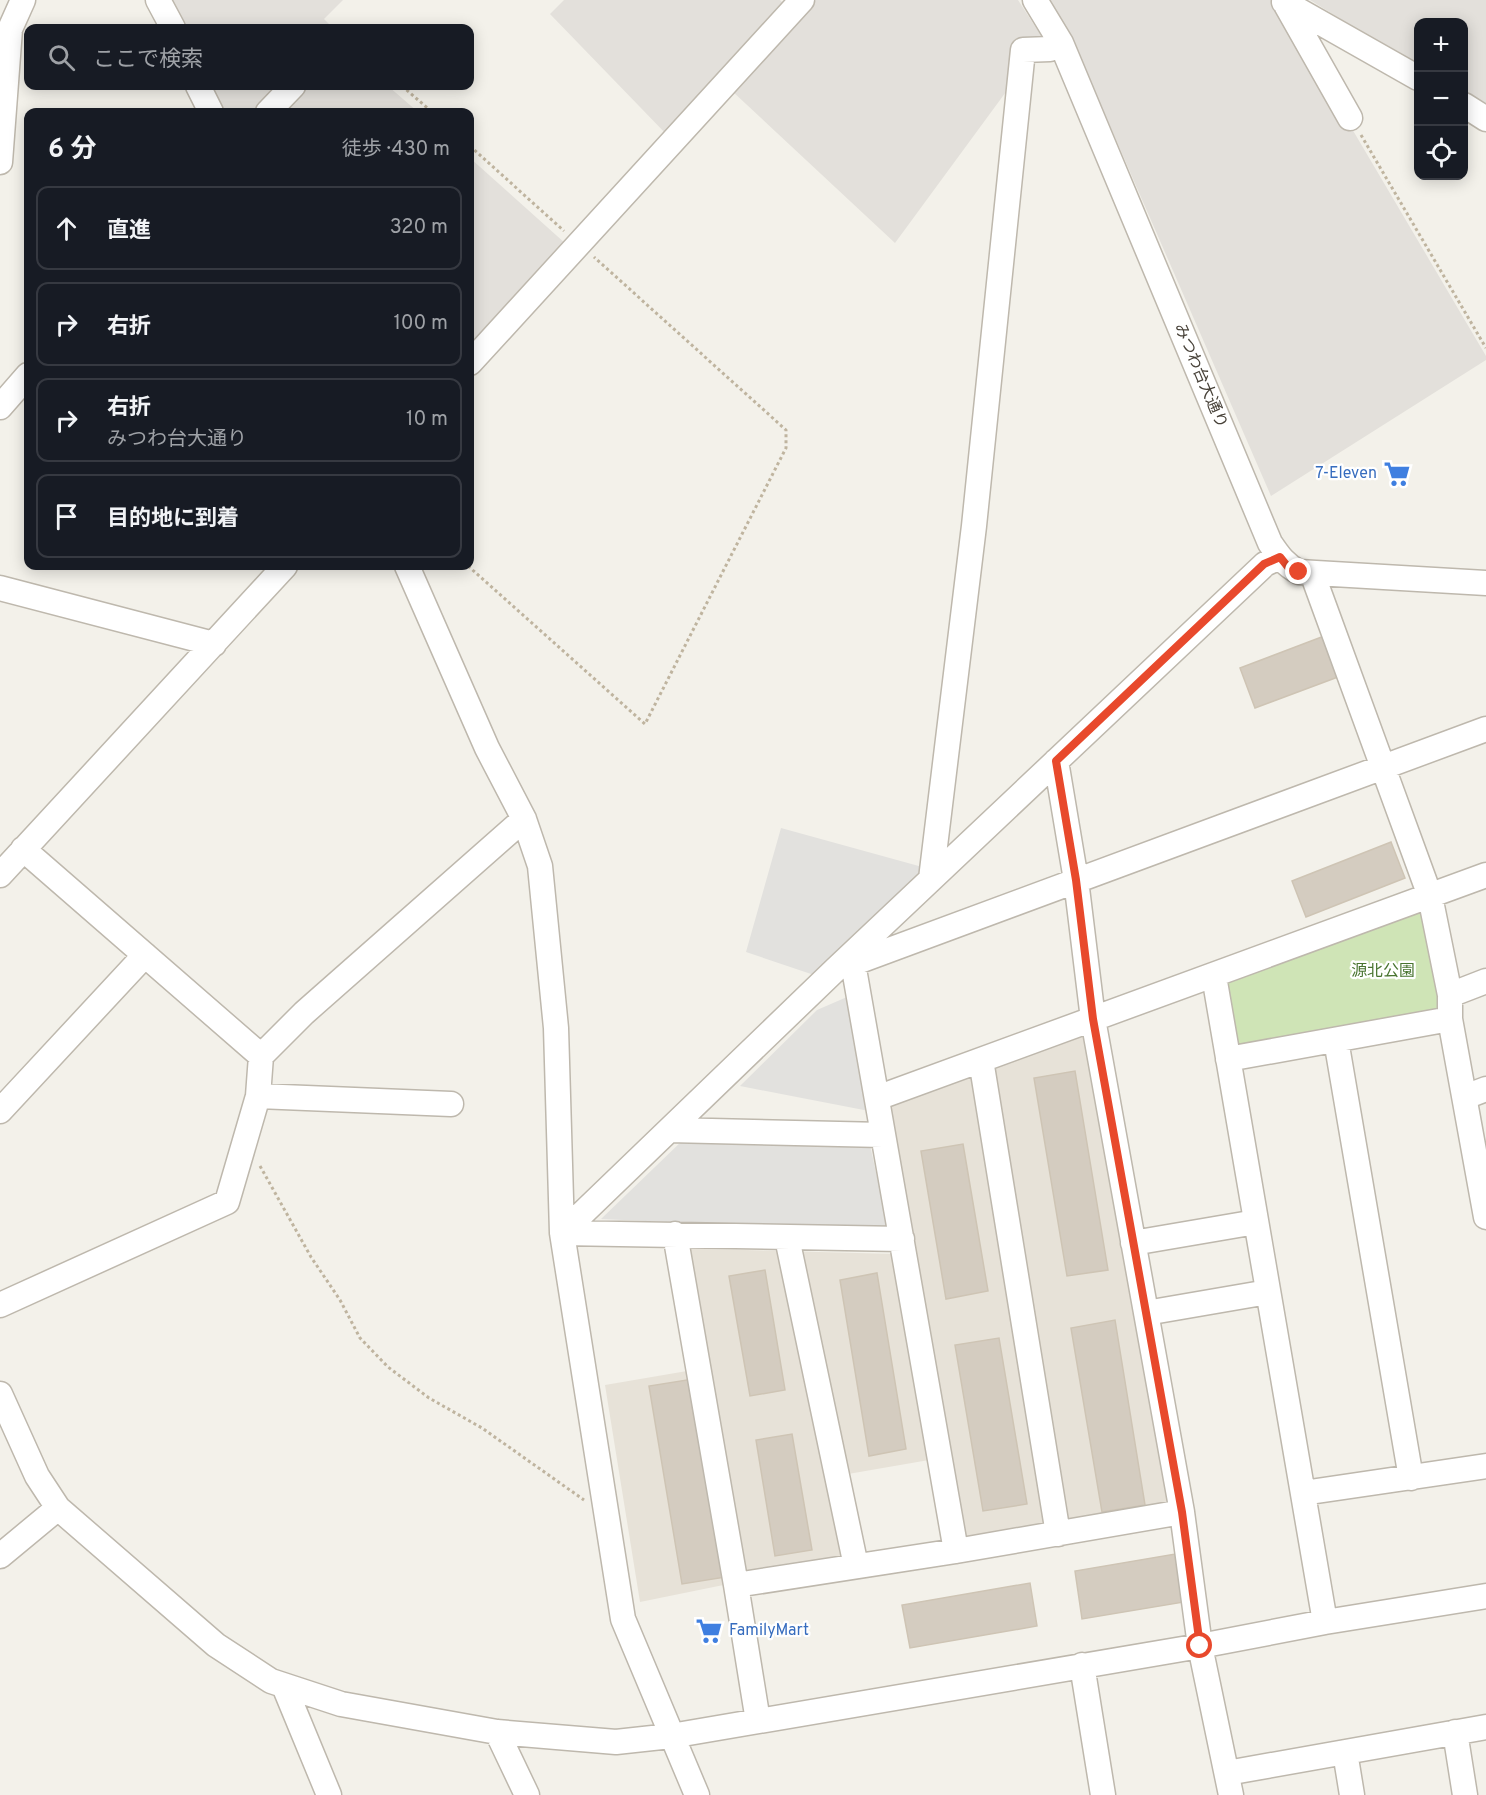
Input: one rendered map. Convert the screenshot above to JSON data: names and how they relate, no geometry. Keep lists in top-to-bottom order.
{
  "streets": {
    "street": ["みつわ台大通り"]
  },
  "parks": ["源北公園"],
  "places": {
    "supermarket": ["7-Eleven", "FamilyMart"]
  },
  "page": {
    "map_buttons": ["+", "−"],
    "search": "ここで検索",
    "heading": ["6 分", "徒歩 · 430 m"],
    "list": [
      ["直進", "320 m"],
      ["右折", "100 m"],
      ["右折", "みつわ台大通り", "10 m"],
      "目的地に到着"
    ]
  }
}
